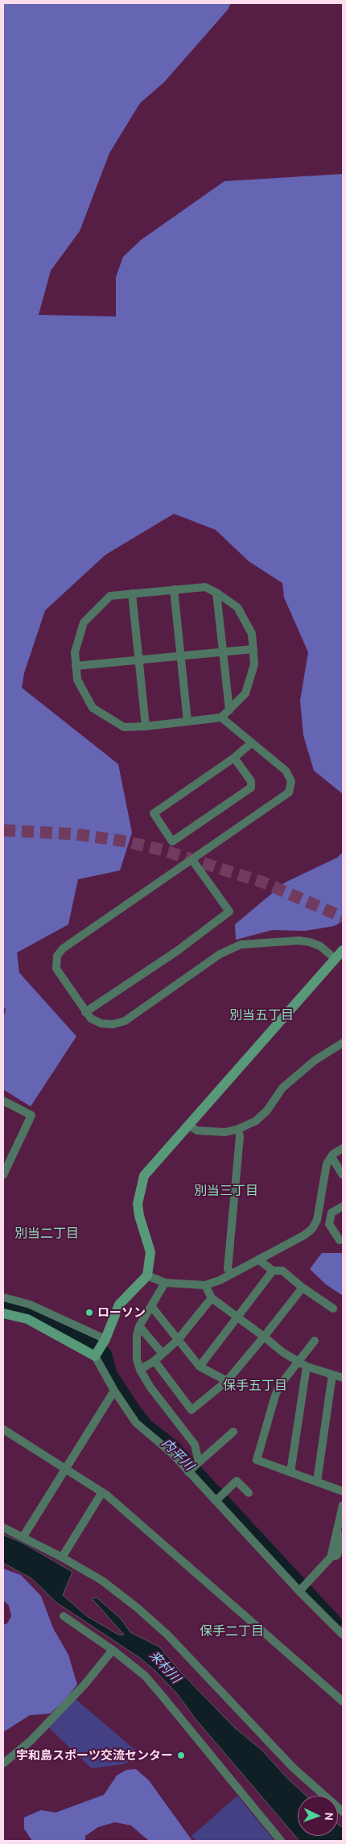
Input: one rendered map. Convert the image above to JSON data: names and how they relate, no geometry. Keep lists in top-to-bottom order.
{
  "districts": [
    "別当五丁目",
    "別当三丁目",
    "別当二丁目",
    "保手五丁目",
    "保手二丁目"
  ],
  "water": ["内平川", "来村川"],
  "places": ["ローソン", "宇和島スポーツ交流センター"],
  "north": "right"
}
